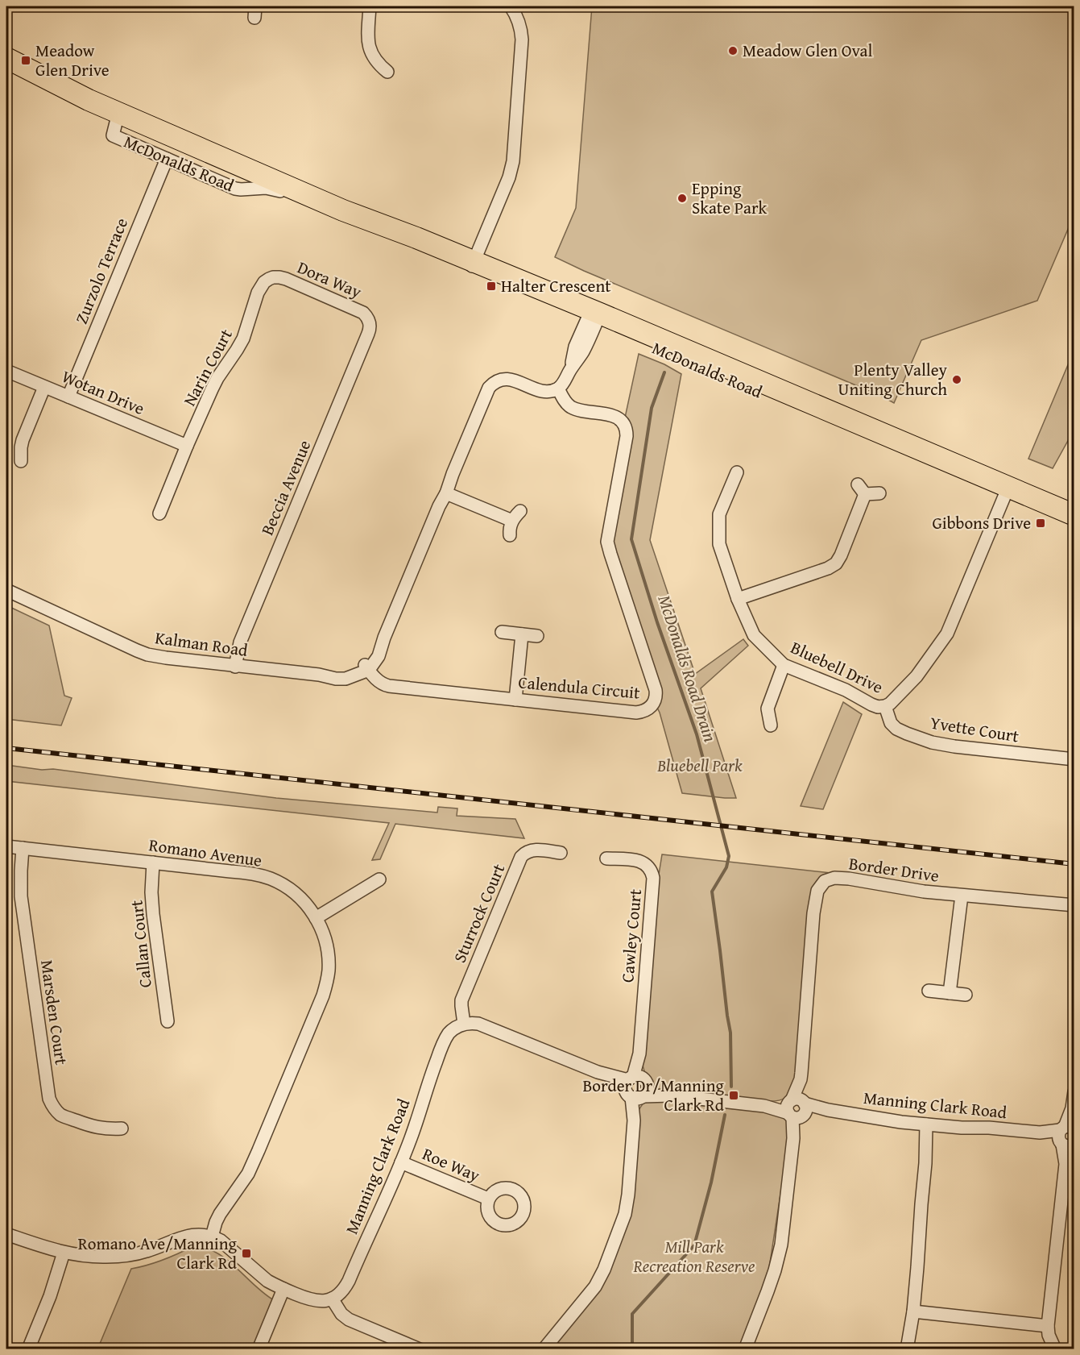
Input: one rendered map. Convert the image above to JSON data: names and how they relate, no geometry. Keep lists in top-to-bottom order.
{
  "streets": {
    "main road": ["McDonalds Road"],
    "street": [
      "Zurzolo Terrace",
      "Dora Way",
      "Narin Court",
      "Wotan Drive",
      "Beccia Avenue",
      "Kalman Road",
      "Bluebell Drive",
      "Calendula Circuit",
      "Yvette Court",
      "Romano Avenue",
      "Border Drive",
      "Sturrock Court",
      "Cawley Court",
      "Callan Court",
      "Marsden Court",
      "Manning Clark Road",
      "Roe Way"
    ]
  },
  "crossings": [
    ["McDonalds Road", "Zurzolo Terrace"],
    ["Zurzolo Terrace", "Wotan Drive"],
    ["Dora Way", "Narin Court"],
    ["Dora Way", "Beccia Avenue"],
    ["Narin Court", "Wotan Drive"],
    ["Beccia Avenue", "Kalman Road"],
    ["Kalman Road", "Calendula Circuit"],
    ["Bluebell Drive", "Yvette Court"],
    ["Romano Avenue", "Callan Court"],
    ["Romano Avenue", "Marsden Court"],
    ["Border Drive", "Manning Clark Road"],
    ["Sturrock Court", "Manning Clark Road"],
    ["Cawley Court", "Manning Clark Road"],
    ["Manning Clark Road", "Roe Way"]
  ],
  "water": ["McDonalds Road Drain"],
  "parks": ["Bluebell Park", "Mill Park Recreation Reserve"],
  "places": {
    "other": ["Meadow Glen Oval", "Epping Skate Park", "Plenty Valley Uniting Church"],
    "transit": [
      "Meadow Glen Drive",
      "Halter Crescent",
      "Gibbons Drive",
      "Border Dr/Manning Clark Rd",
      "Romano Ave/Manning Clark Rd"
    ]
  }
}
